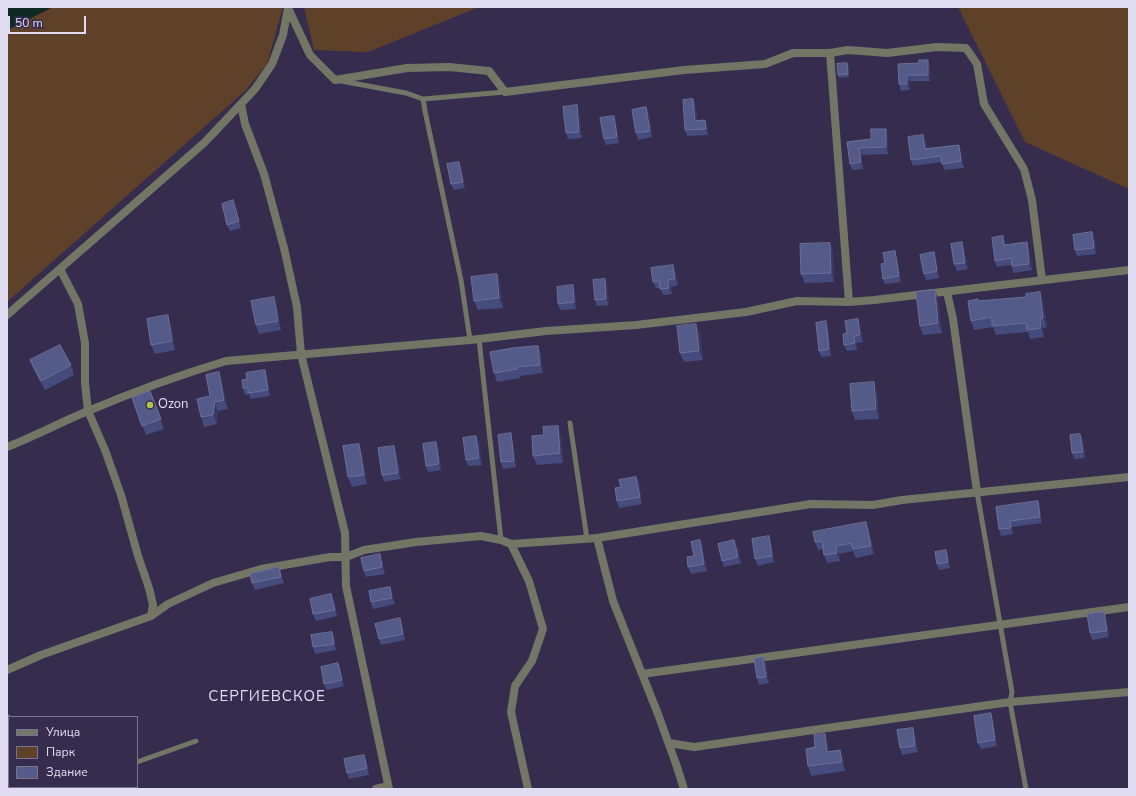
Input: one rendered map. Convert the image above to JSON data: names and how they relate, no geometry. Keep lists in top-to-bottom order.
{
  "districts": ["СЕРГИЕВСКОЕ"],
  "places": ["Ozon"],
  "legend": ["Улица", "Парк", "Здание"],
  "scale_bar": "50 m"
}
